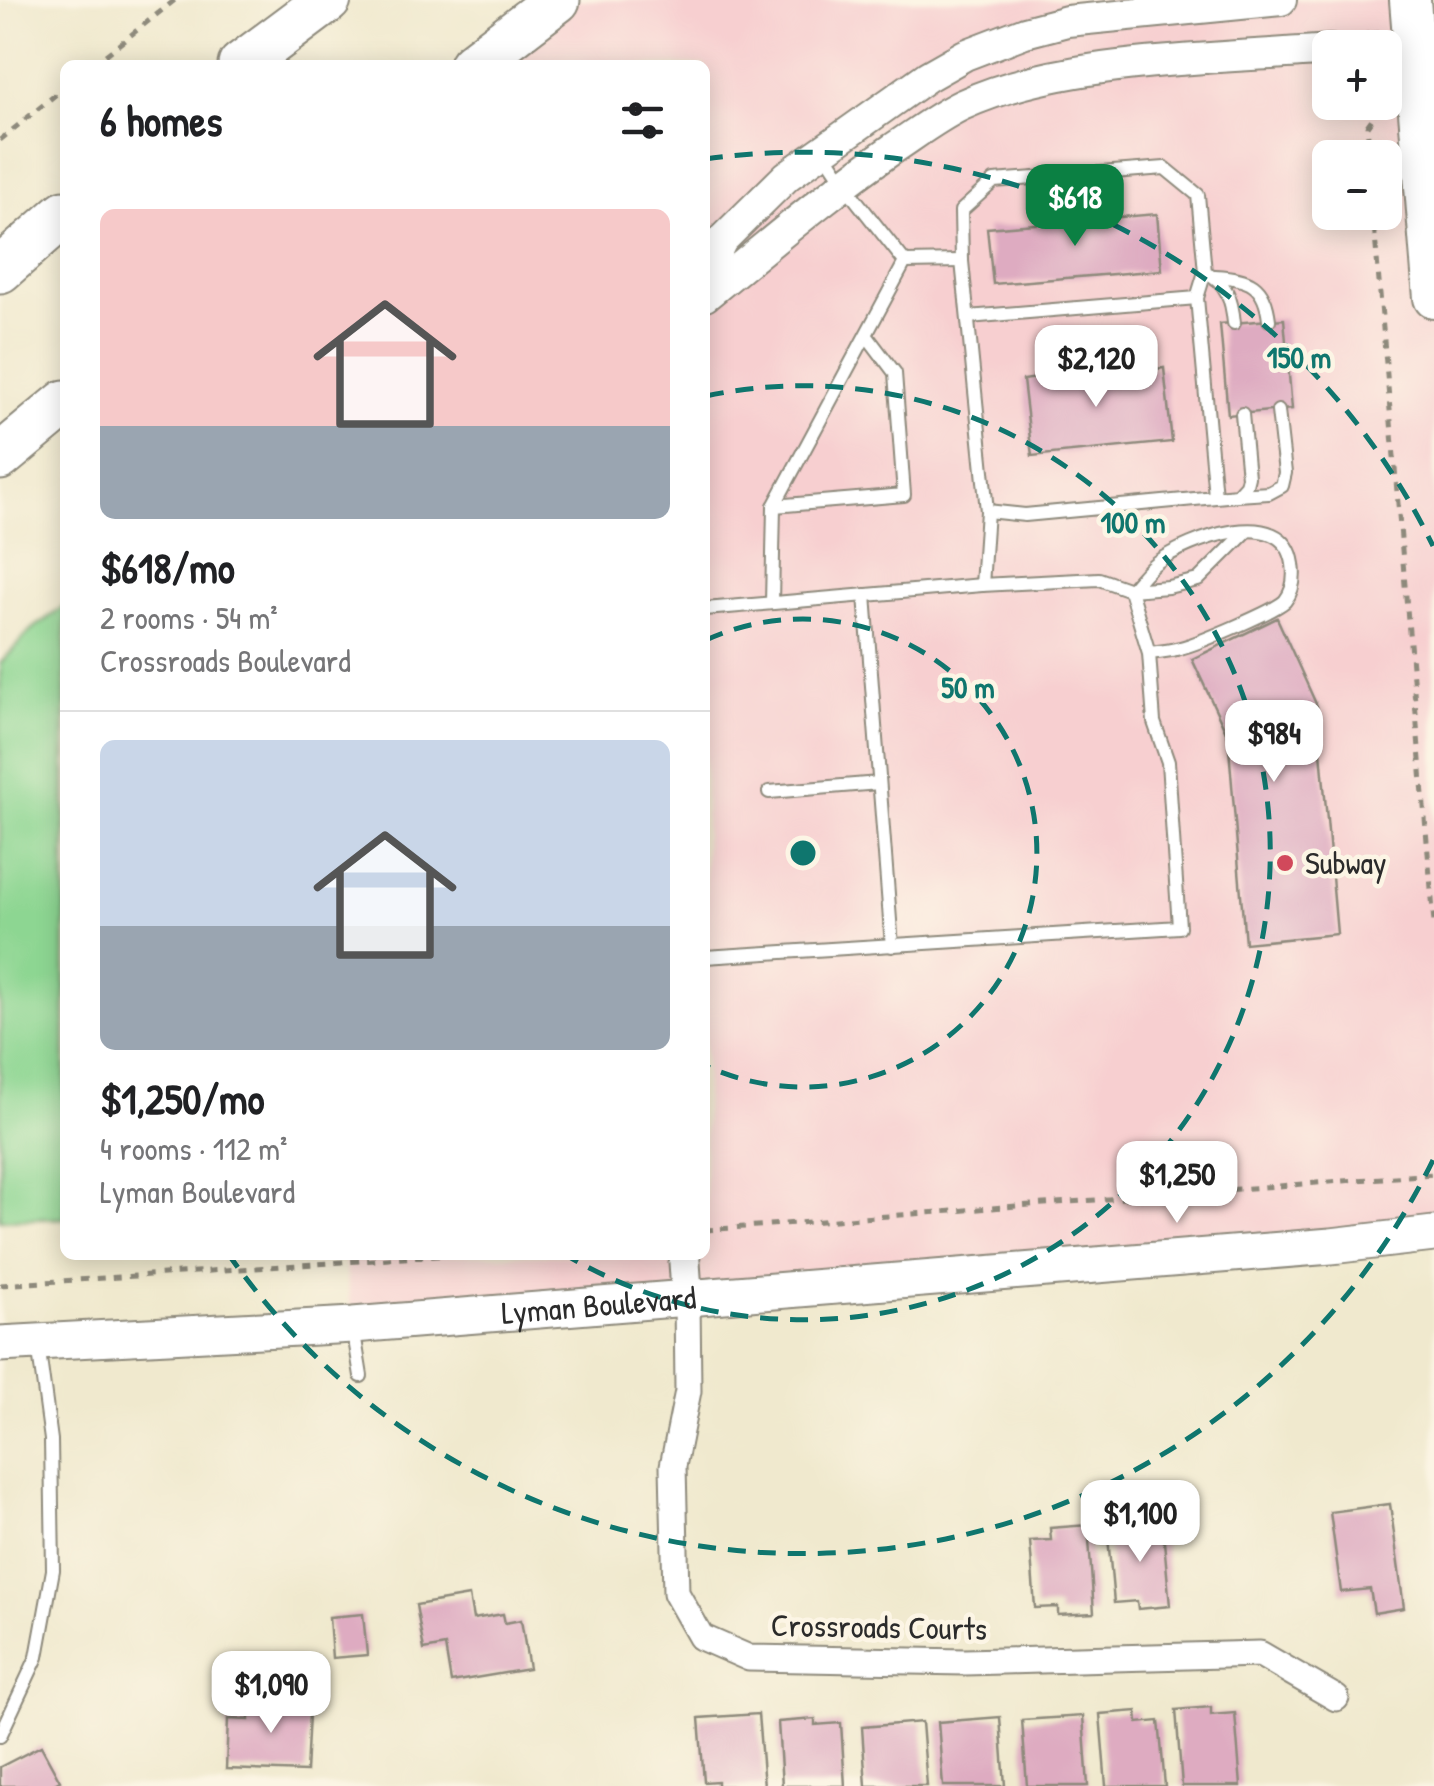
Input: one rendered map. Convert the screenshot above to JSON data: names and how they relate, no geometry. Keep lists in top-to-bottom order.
{
  "streets": {
    "main road": ["Lyman Boulevard"],
    "street": ["Crossroads Courts"]
  },
  "crossings": [
    ["Lyman Boulevard", "Crossroads Courts"]
  ],
  "places": ["Subway"],
  "page": {
    "map_buttons": ["+", "−"],
    "heading": "6 homes",
    "price": [
      "$618",
      "$2,120",
      "$984",
      "$1,250",
      "$1,100",
      "$1,090"
    ],
    "list": [
      {
        "name": "$618/mo",
        "note": "2 rooms · 54 m² · Crossroads Boulevard"
      },
      {
        "name": "$1,250/mo",
        "note": "4 rooms · 112 m² · Lyman Boulevard"
      }
    ]
  },
  "rings": ["150 m", "100 m", "50 m"]
}
